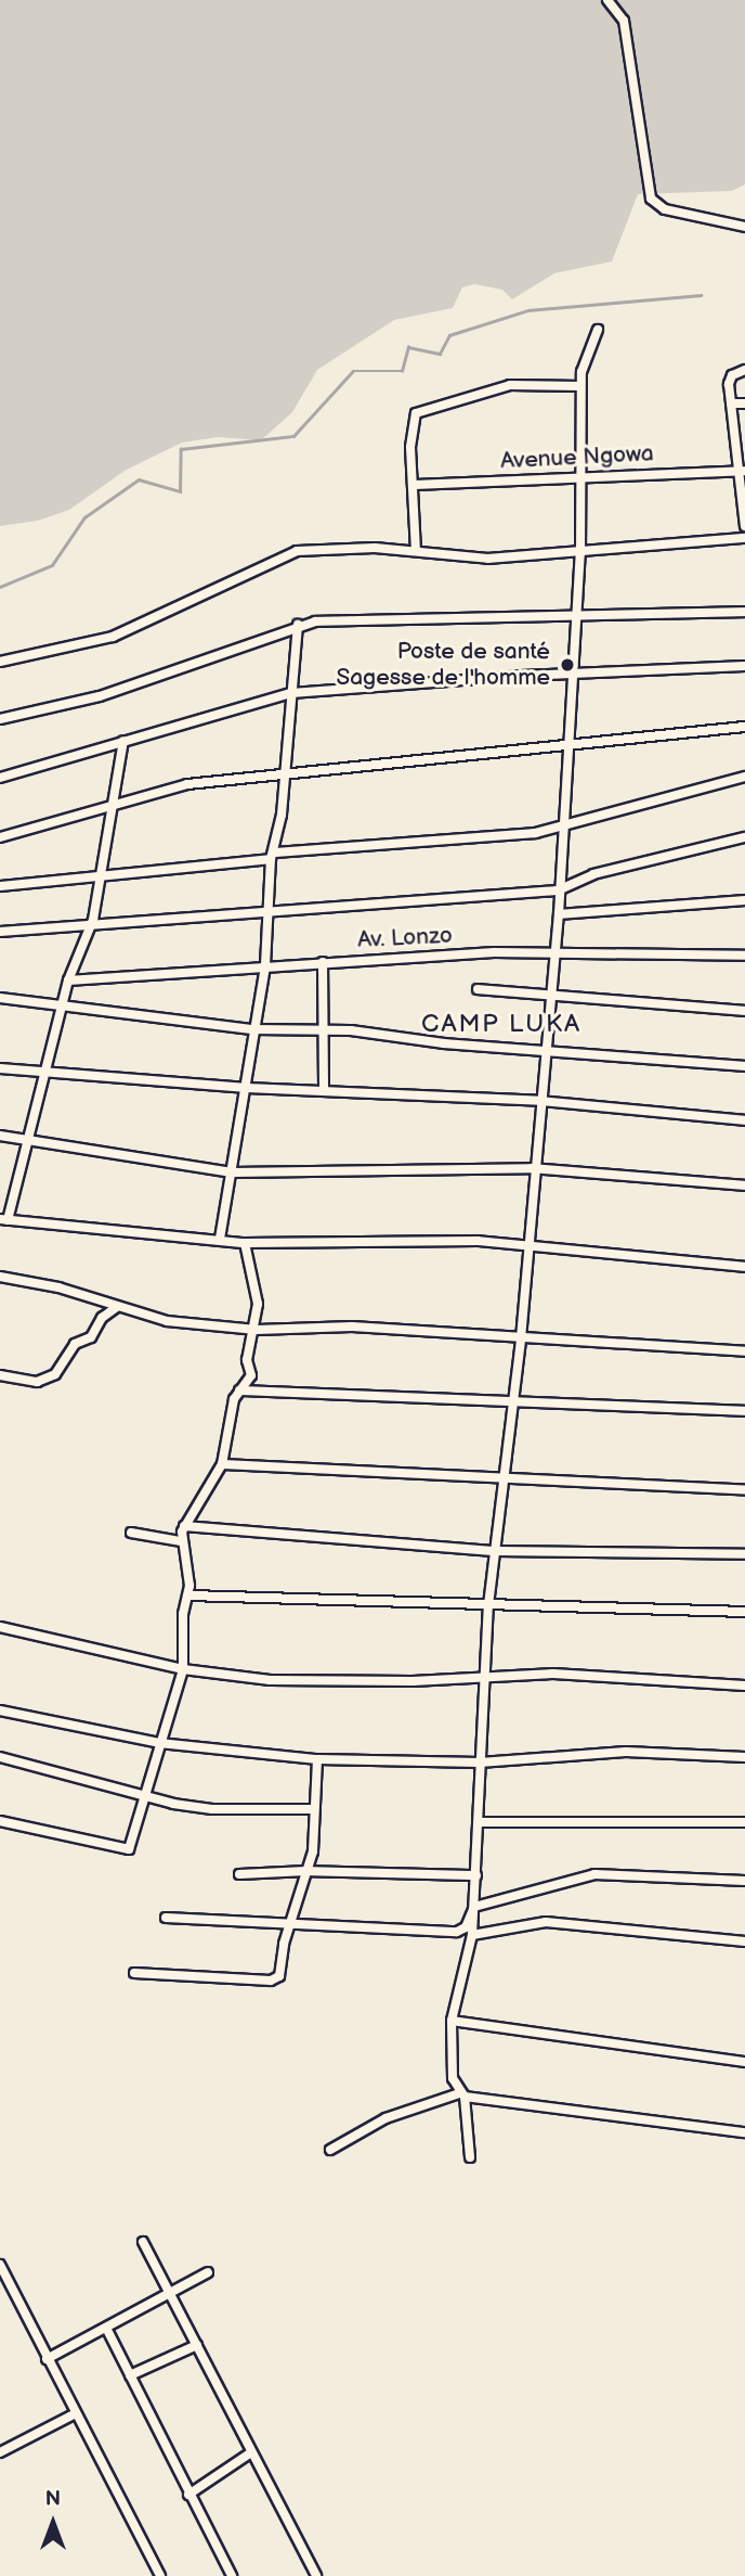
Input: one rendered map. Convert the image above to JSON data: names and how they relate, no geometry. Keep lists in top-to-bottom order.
{
  "streets": {
    "street": ["Avenue Ngowa", "Av. Lonzo"]
  },
  "districts": ["CAMP LUKA"],
  "places": ["Poste de santé Sagesse de l'homme"],
  "north": "top"
}
